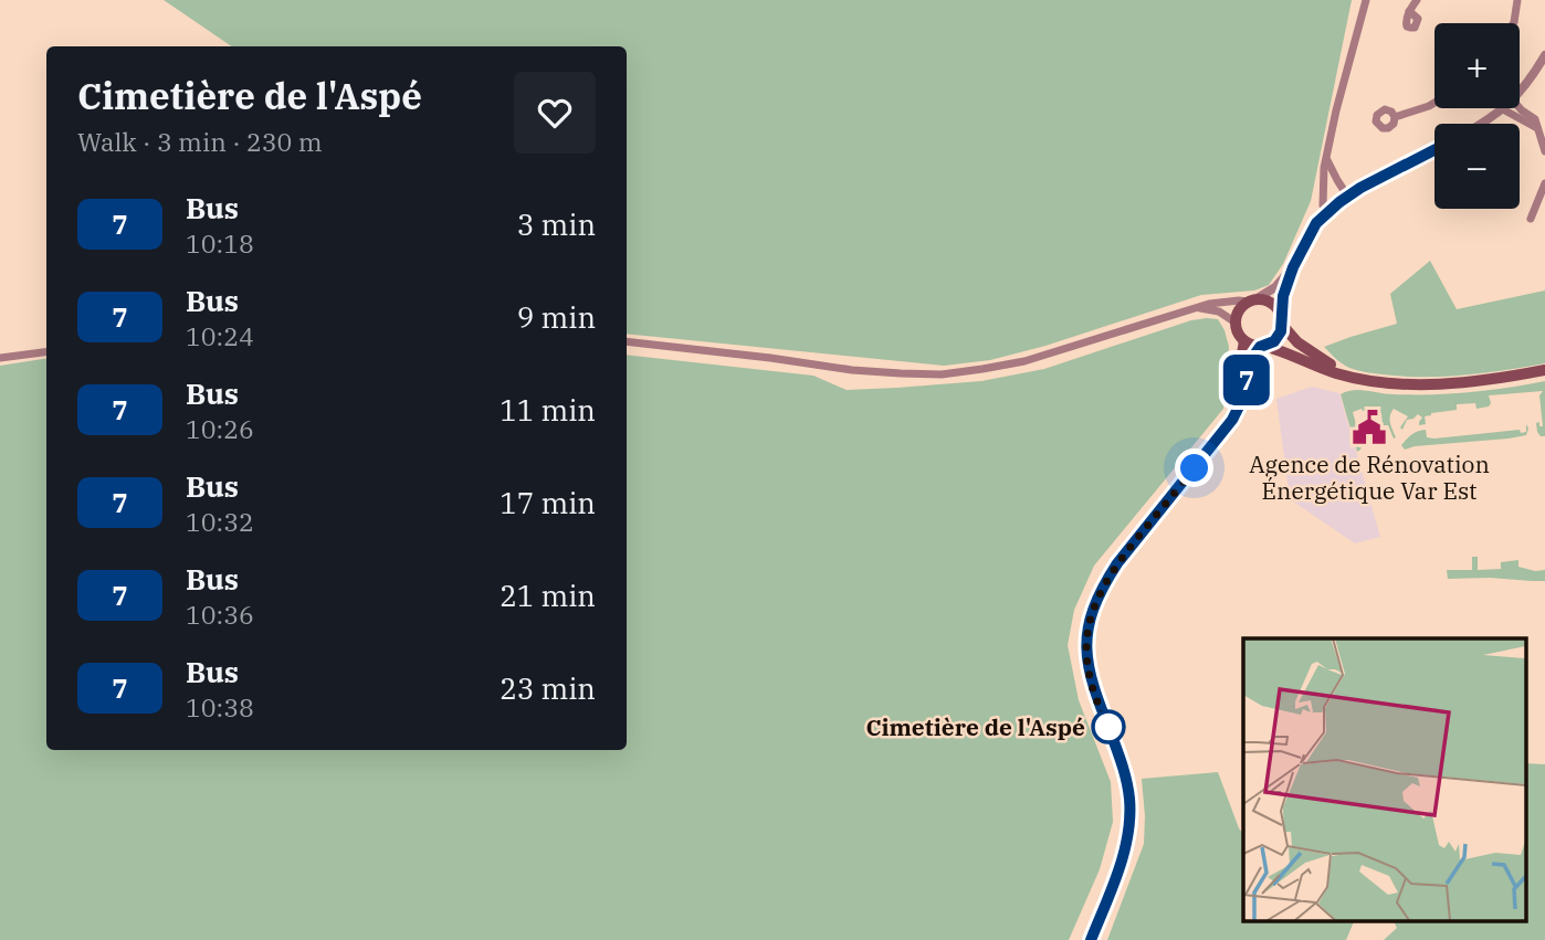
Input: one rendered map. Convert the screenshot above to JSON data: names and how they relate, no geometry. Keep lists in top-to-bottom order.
{
  "places": {
    "public building": ["Agence de Rénovation Énergétique Var Est"],
    "other": ["Cimetière de l'Aspé"]
  },
  "lines": ["bus line 7"],
  "page": {
    "on_map": "7",
    "map_buttons": ["+", "−"],
    "heading": ["Cimetière de l'Aspé", "Walk · 3 min · 230 m"],
    "list": [
      {
        "mark": "7",
        "name": "Bus",
        "note": "10:18",
        "value": "3 min"
      },
      {
        "mark": "7",
        "name": "Bus",
        "note": "10:24",
        "value": "9 min"
      },
      {
        "mark": "7",
        "name": "Bus",
        "note": "10:26",
        "value": "11 min"
      },
      {
        "mark": "7",
        "name": "Bus",
        "note": "10:32",
        "value": "17 min"
      },
      {
        "mark": "7",
        "name": "Bus",
        "note": "10:36",
        "value": "21 min"
      },
      {
        "mark": "7",
        "name": "Bus",
        "note": "10:38",
        "value": "23 min"
      }
    ]
  }
}
